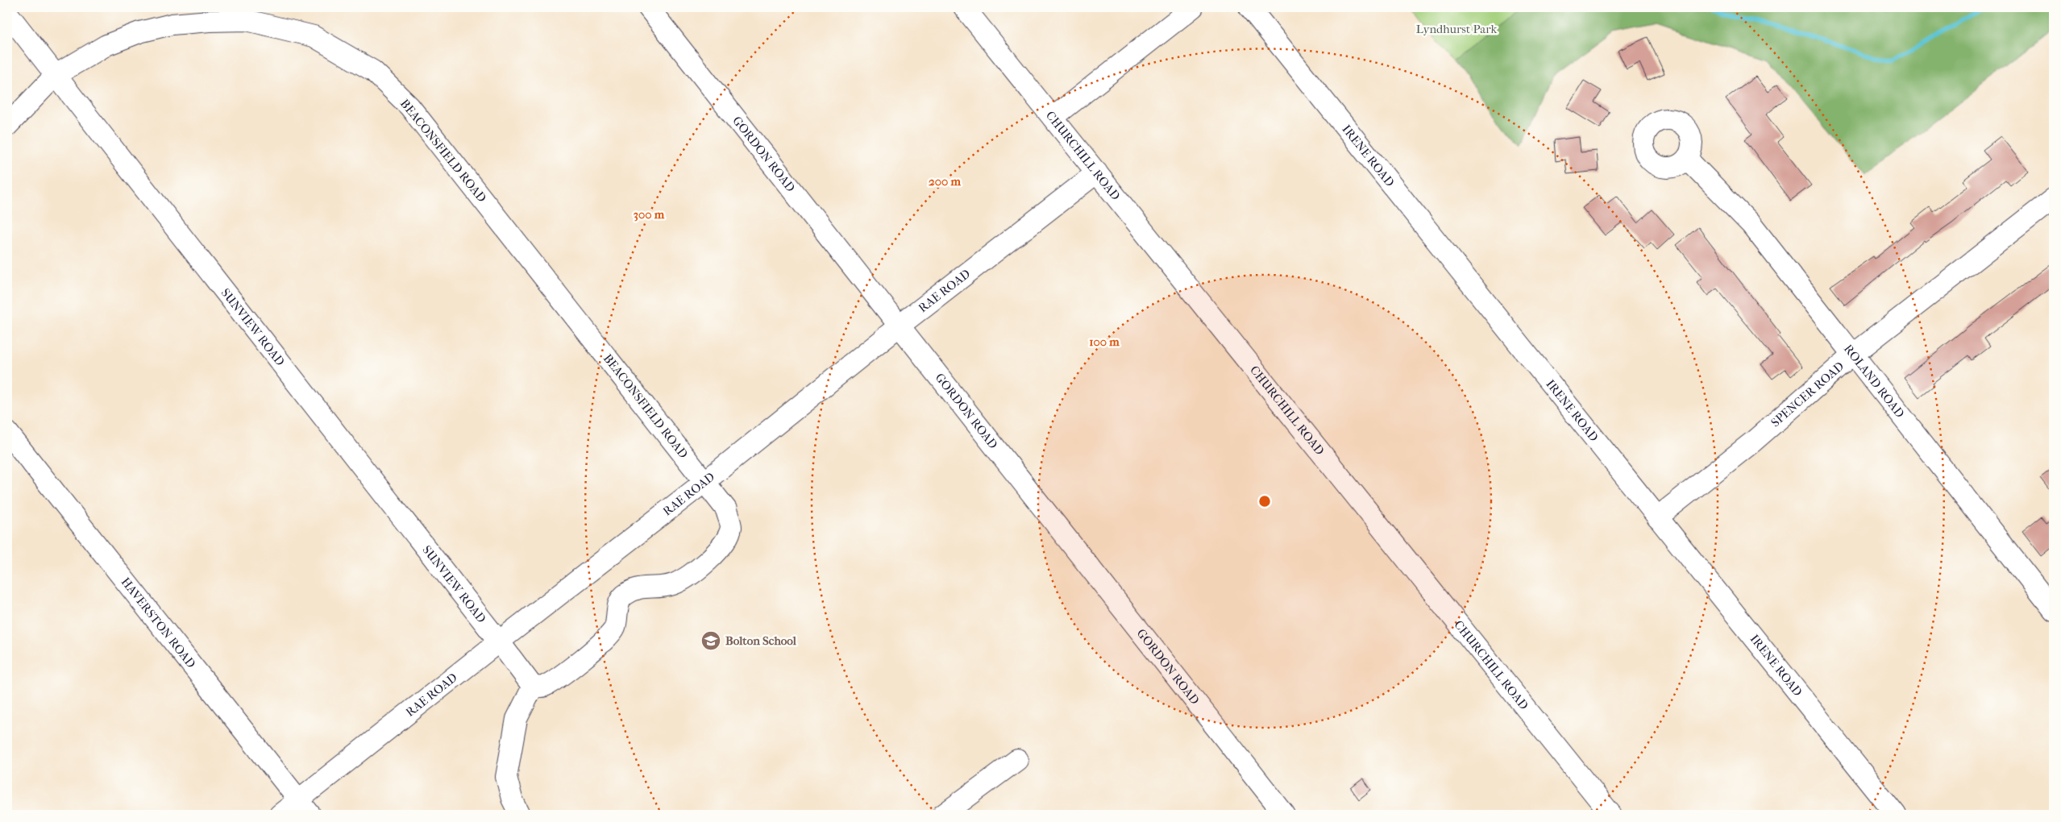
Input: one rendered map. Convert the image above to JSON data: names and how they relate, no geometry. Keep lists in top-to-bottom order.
{
  "streets": {
    "street": [
      "BEACONSFIELD ROAD",
      "GORDON ROAD",
      "CHURCHILL ROAD",
      "IRENE ROAD",
      "RAE ROAD",
      "SUNVIEW ROAD",
      "ROLAND ROAD",
      "SPENCER ROAD",
      "HAVERSTON ROAD"
    ]
  },
  "crossings": [
    ["BEACONSFIELD ROAD", "RAE ROAD"],
    ["BEACONSFIELD ROAD", "SUNVIEW ROAD"],
    ["GORDON ROAD", "RAE ROAD"],
    ["CHURCHILL ROAD", "RAE ROAD"],
    ["IRENE ROAD", "SPENCER ROAD"],
    ["RAE ROAD", "SUNVIEW ROAD"],
    ["RAE ROAD", "HAVERSTON ROAD"],
    ["ROLAND ROAD", "SPENCER ROAD"]
  ],
  "parks": ["Lyndhurst Park"],
  "places": {
    "school or university": ["Bolton School"]
  },
  "rings": ["200 m", "300 m", "100 m"]
}
